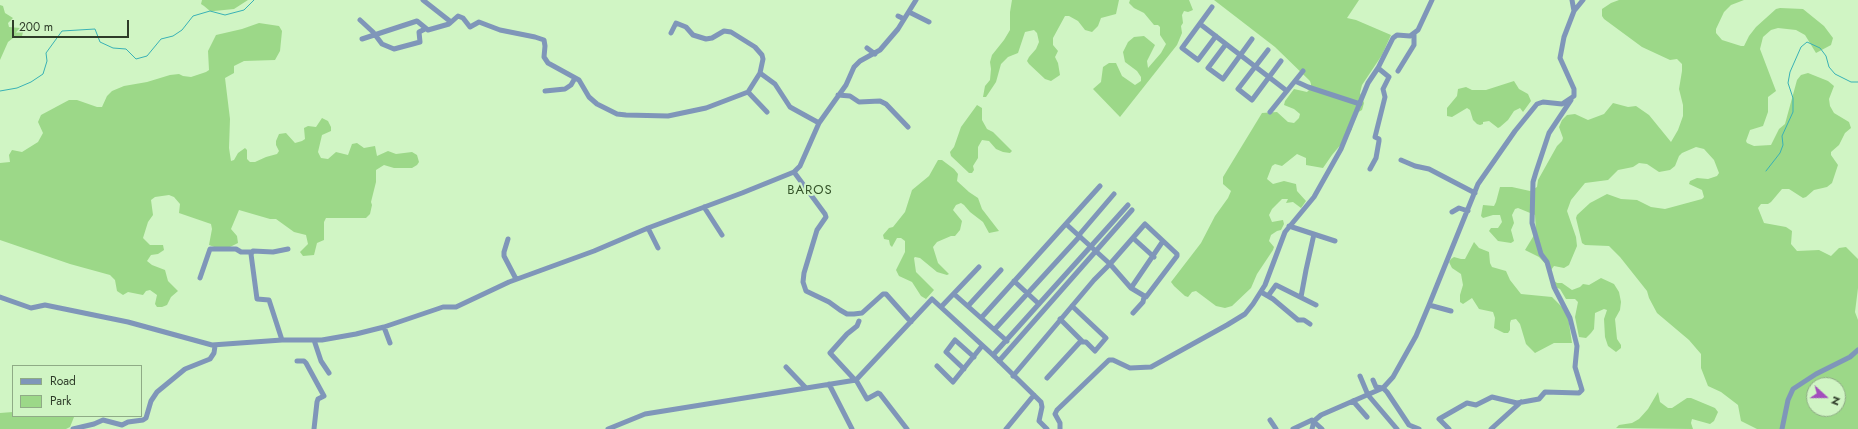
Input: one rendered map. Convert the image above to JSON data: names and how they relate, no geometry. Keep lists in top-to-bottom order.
{
  "districts": ["BAROS"],
  "legend": ["Road", "Park"],
  "scale_bar": "200 m",
  "north": "right"
}
